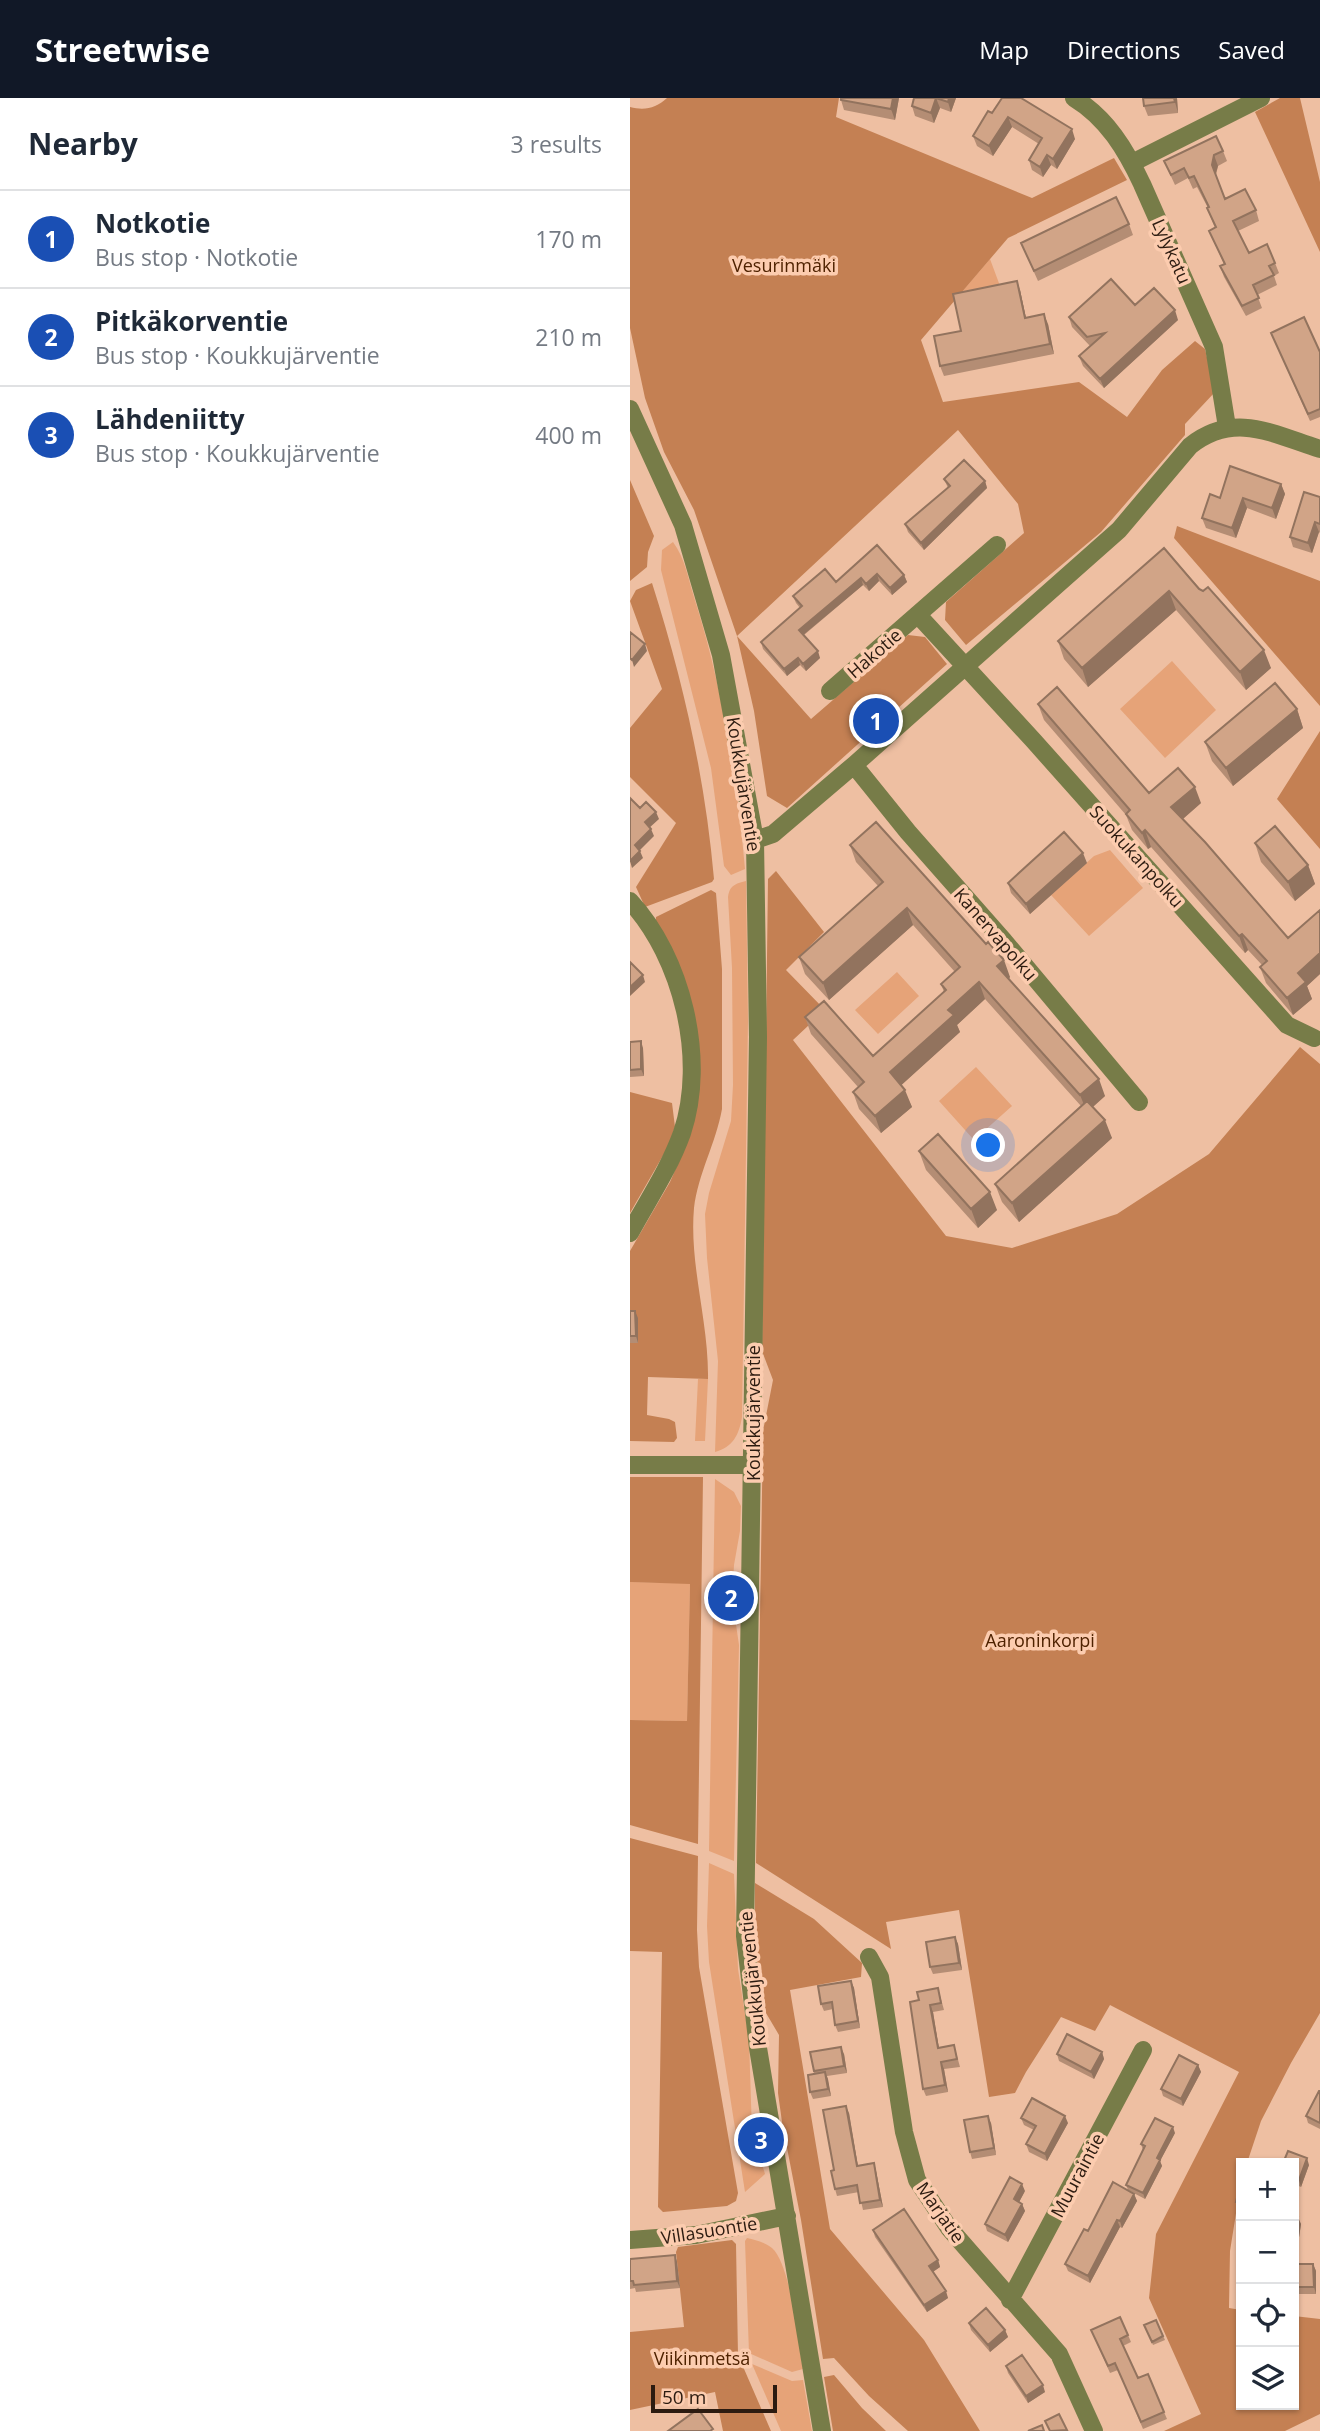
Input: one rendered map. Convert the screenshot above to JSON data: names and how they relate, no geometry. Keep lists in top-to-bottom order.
{
  "streets": {
    "street": [
      "Lylykatu",
      "Hakotie",
      "Koukkujärventie",
      "Suokukanpolku",
      "Kanervapolku",
      "Muuraintie",
      "Marjatie",
      "Villasuontie"
    ]
  },
  "crossings": [
    ["Hakotie", "Suokukanpolku"],
    ["Koukkujärventie", "Villasuontie"],
    ["Muuraintie", "Marjatie"]
  ],
  "parks": ["Vesurinmäki", "Aaroninkorpi", "Viikinmetsä"],
  "scale_bar": "50 m",
  "page": {
    "header": "Streetwise",
    "nav": ["Map", "Directions", "Saved"],
    "heading": ["Nearby", "3 results"],
    "list": [
      {
        "mark": "1",
        "name": "Notkotie",
        "note": "Bus stop · Notkotie",
        "value": "170 m"
      },
      {
        "mark": "2",
        "name": "Pitkäkorventie",
        "note": "Bus stop · Koukkujärventie",
        "value": "210 m"
      },
      {
        "mark": "3",
        "name": "Lähdeniitty",
        "note": "Bus stop · Koukkujärventie",
        "value": "400 m"
      }
    ],
    "pins": ["1", "2", "3"],
    "map_buttons": ["+", "−"],
    "scale": "50 m"
  }
}
